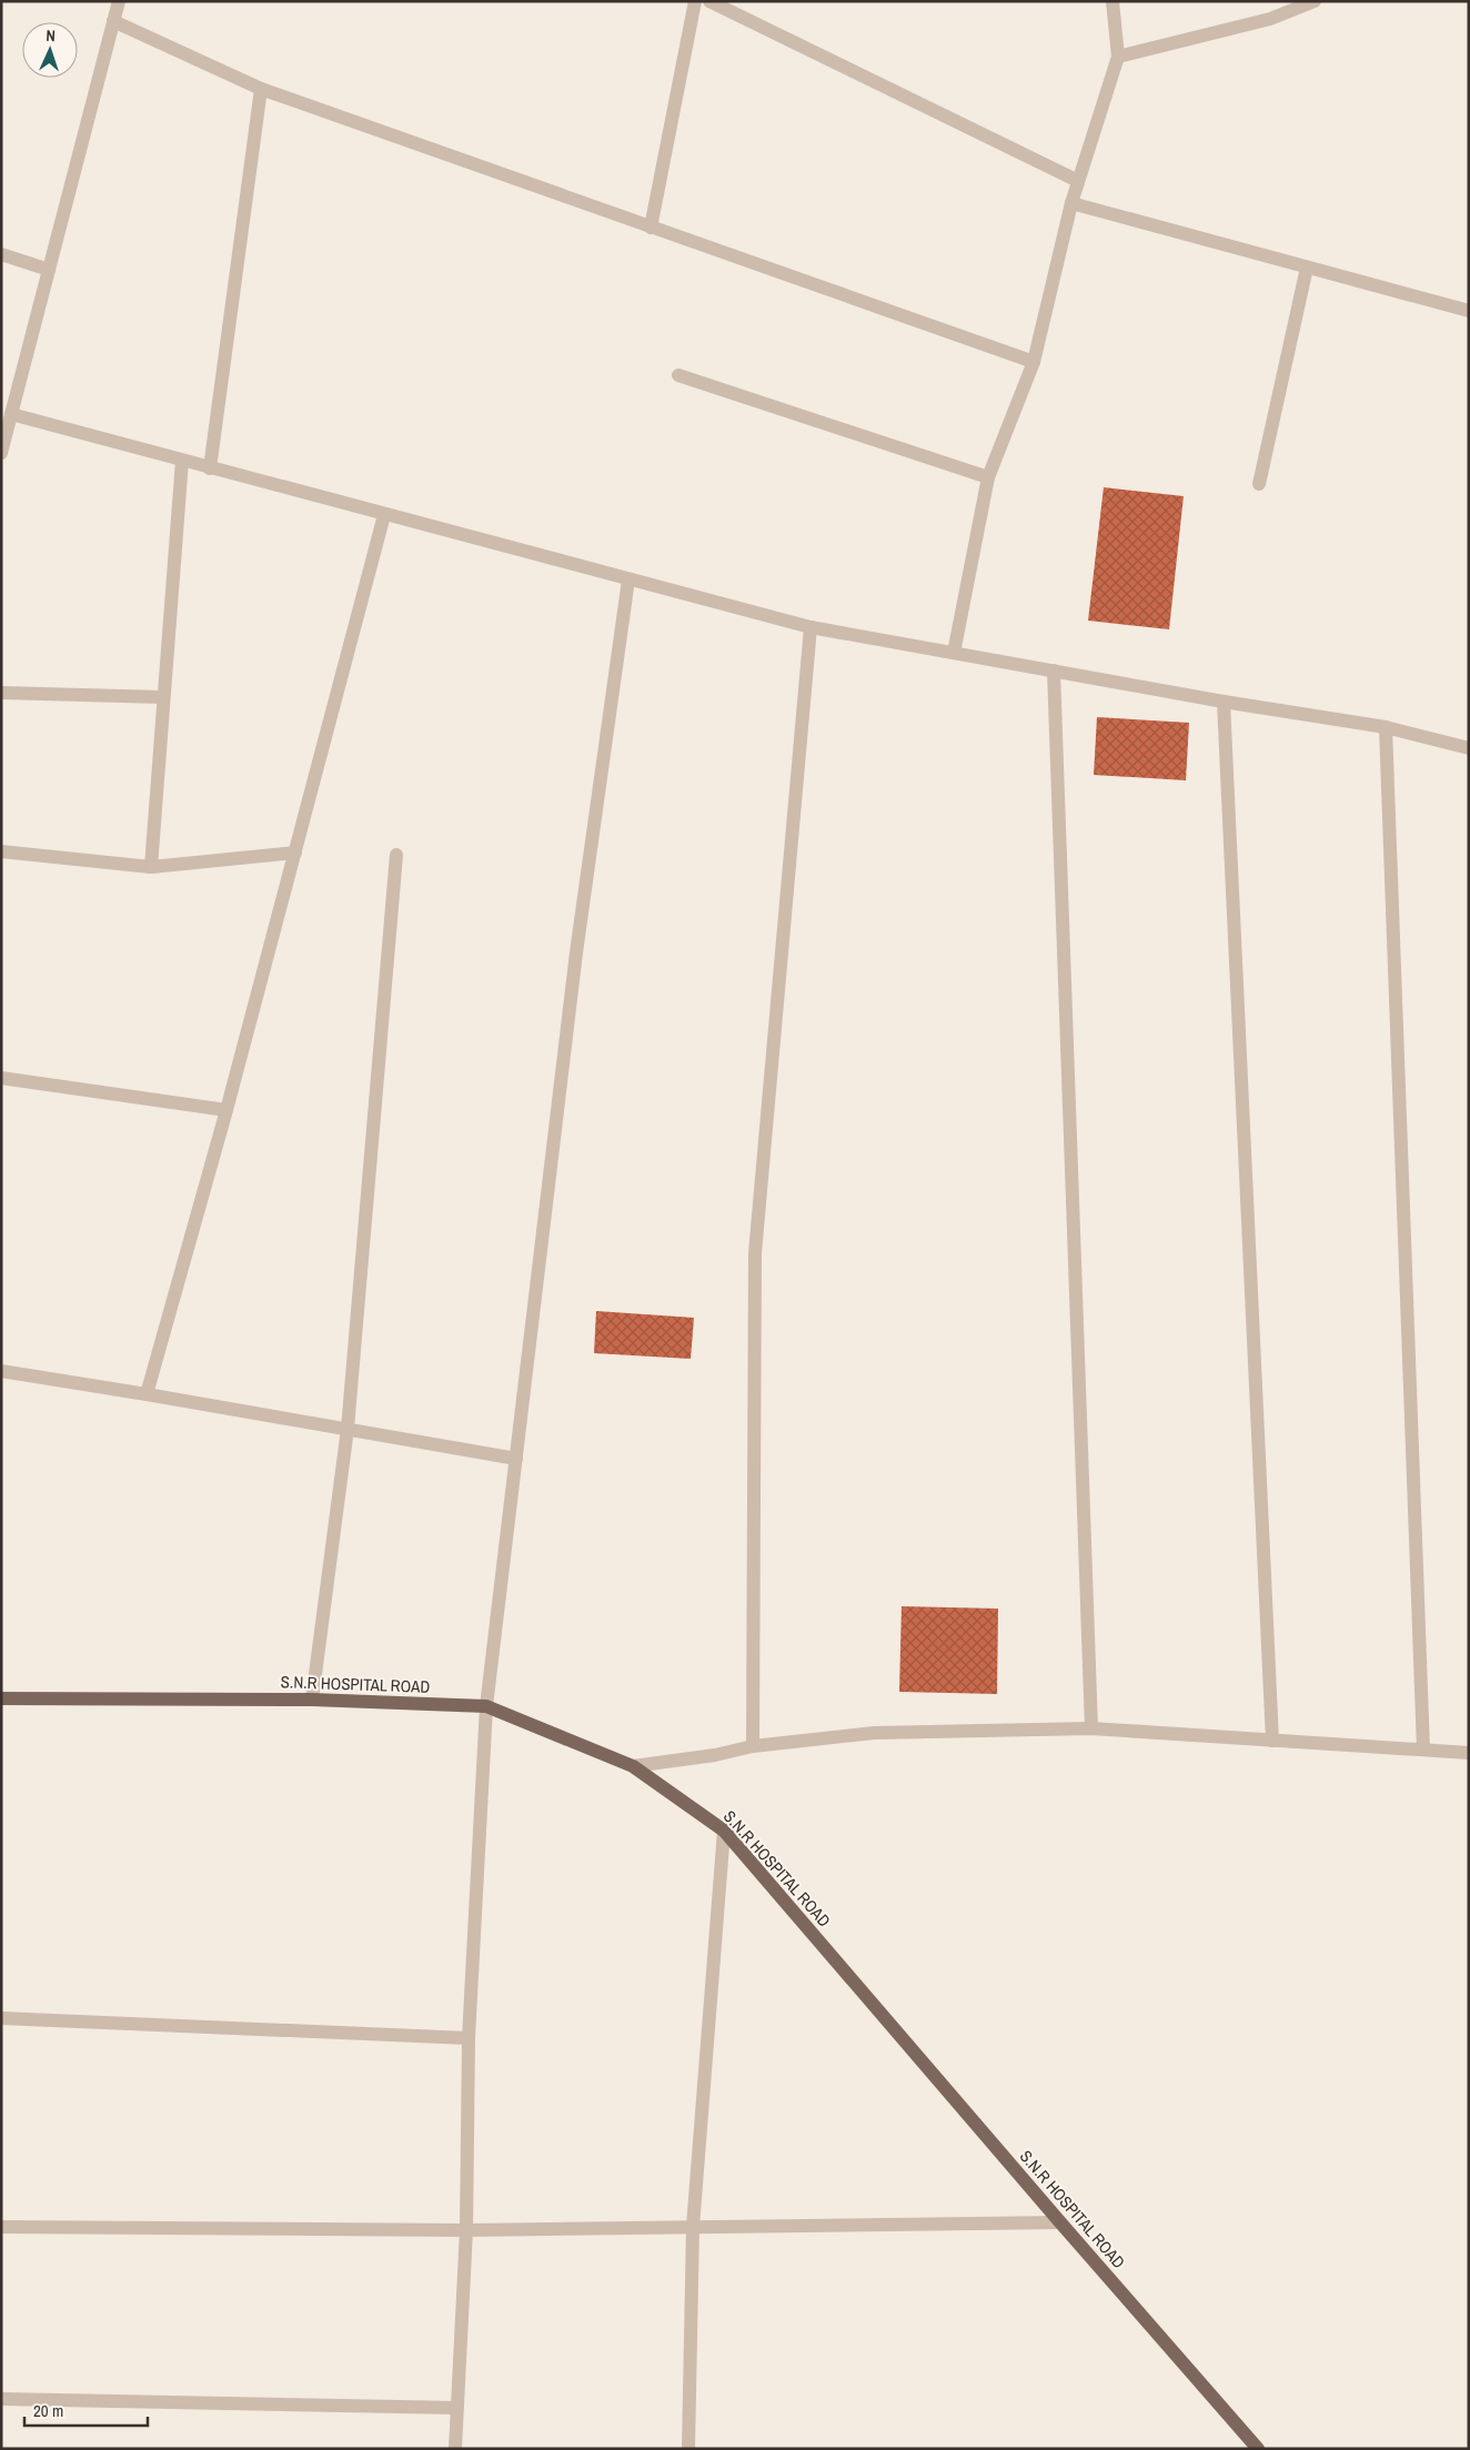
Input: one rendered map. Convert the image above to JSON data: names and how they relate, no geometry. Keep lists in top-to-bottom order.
{
  "streets": {
    "main road": ["S.N.R HOSPITAL ROAD"]
  },
  "scale_bar": "20 m",
  "north": "top"
}
